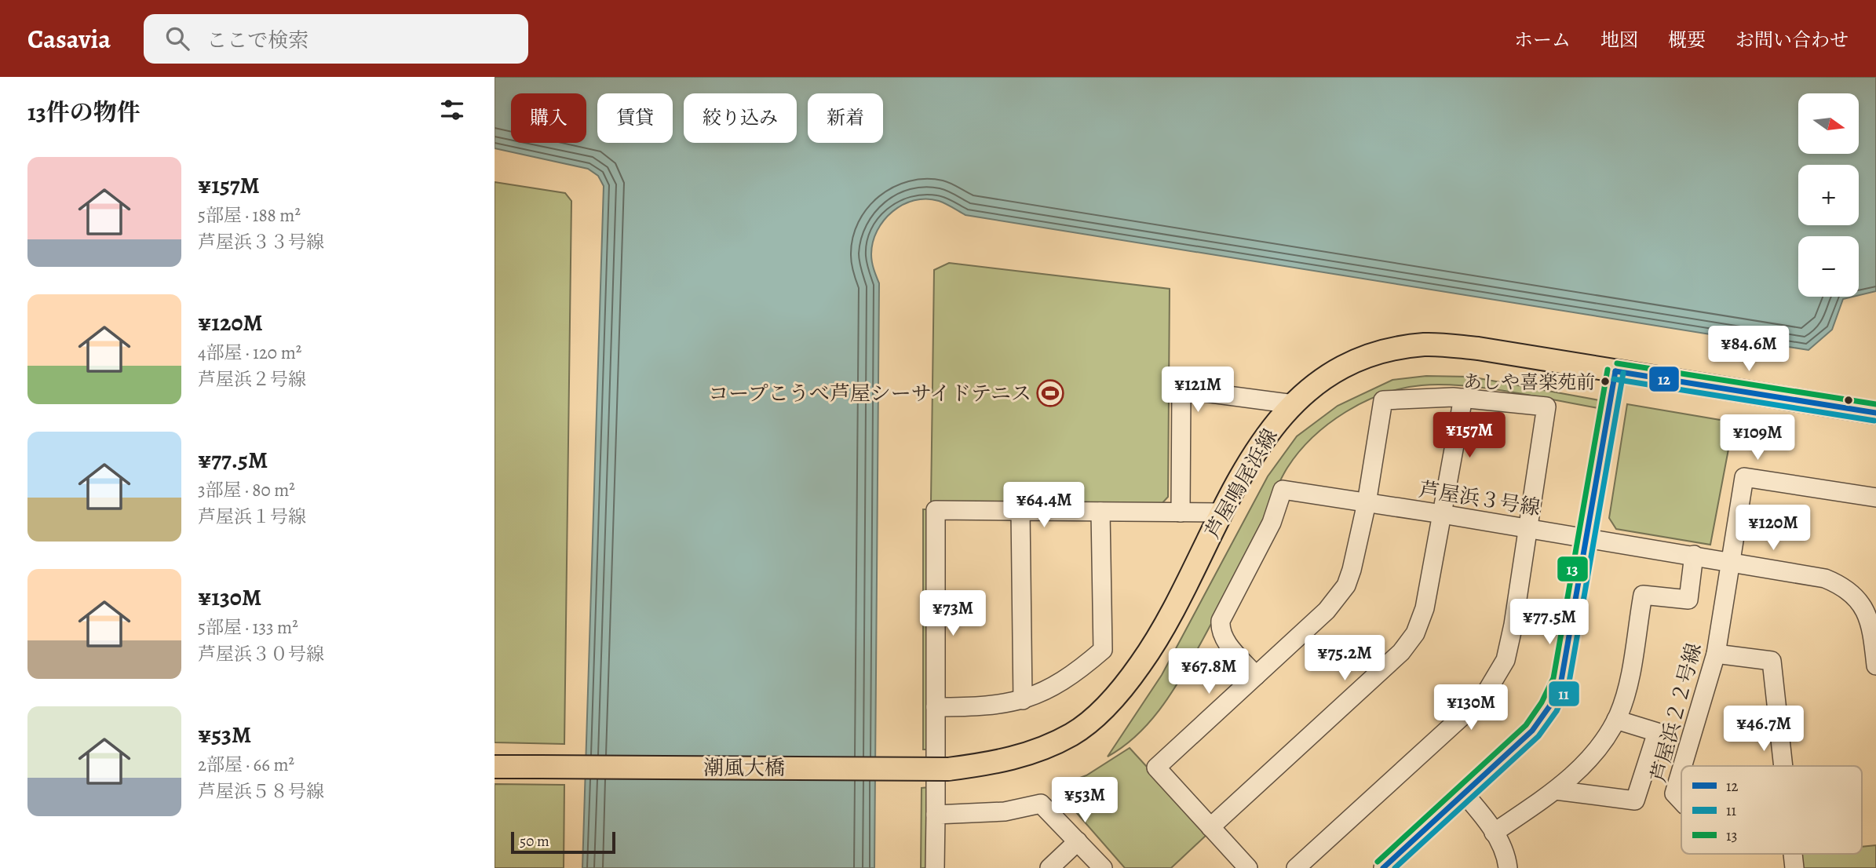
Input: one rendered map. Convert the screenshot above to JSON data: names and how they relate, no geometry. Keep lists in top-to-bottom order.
{
  "streets": {
    "main road": ["芦屋鳴尾浜線", "潮風大橋"],
    "street": ["芦屋浜３号線", "芦屋浜２２号線"]
  },
  "crossings": [
    ["芦屋鳴尾浜線", "潮風大橋"],
    ["芦屋浜３号線", "芦屋浜２２号線"]
  ],
  "places": {
    "other": ["あしや喜楽苑前"],
    "sports": ["コープこうべ芦屋シーサイドテニス"]
  },
  "lines": ["transit line 13", "transit line 12", "transit line 11"],
  "legend": ["12", "11", "13"],
  "scale_bar": "50 m",
  "north": "right",
  "page": {
    "header": "Casavia",
    "search": "ここで検索",
    "nav": [
      "ホーム",
      "地図",
      "概要",
      "お問い合わせ"
    ],
    "heading": "13件の物件",
    "map_buttons": ["+", "−"],
    "chip": [
      "購入",
      "賃貸",
      "絞り込み",
      "新着"
    ],
    "list": [
      {
        "name": "¥157M",
        "note": "5部屋 · 188 m² · 芦屋浜３３号線"
      },
      {
        "name": "¥120M",
        "note": "4部屋 · 120 m² · 芦屋浜２号線"
      },
      {
        "name": "¥77.5M",
        "note": "3部屋 · 80 m² · 芦屋浜１号線"
      },
      {
        "name": "¥130M",
        "note": "5部屋 · 133 m² · 芦屋浜３０号線"
      },
      {
        "name": "¥53M",
        "note": "2部屋 · 66 m² · 芦屋浜５８号線"
      }
    ],
    "price": [
      "¥84.6M",
      "¥121M",
      "¥157M",
      "¥109M",
      "¥64.4M",
      "¥120M",
      "¥73M",
      "¥77.5M",
      "¥75.2M",
      "¥67.8M",
      "¥130M",
      "¥46.7M",
      "¥53M"
    ],
    "scale": "50 m"
  }
}
